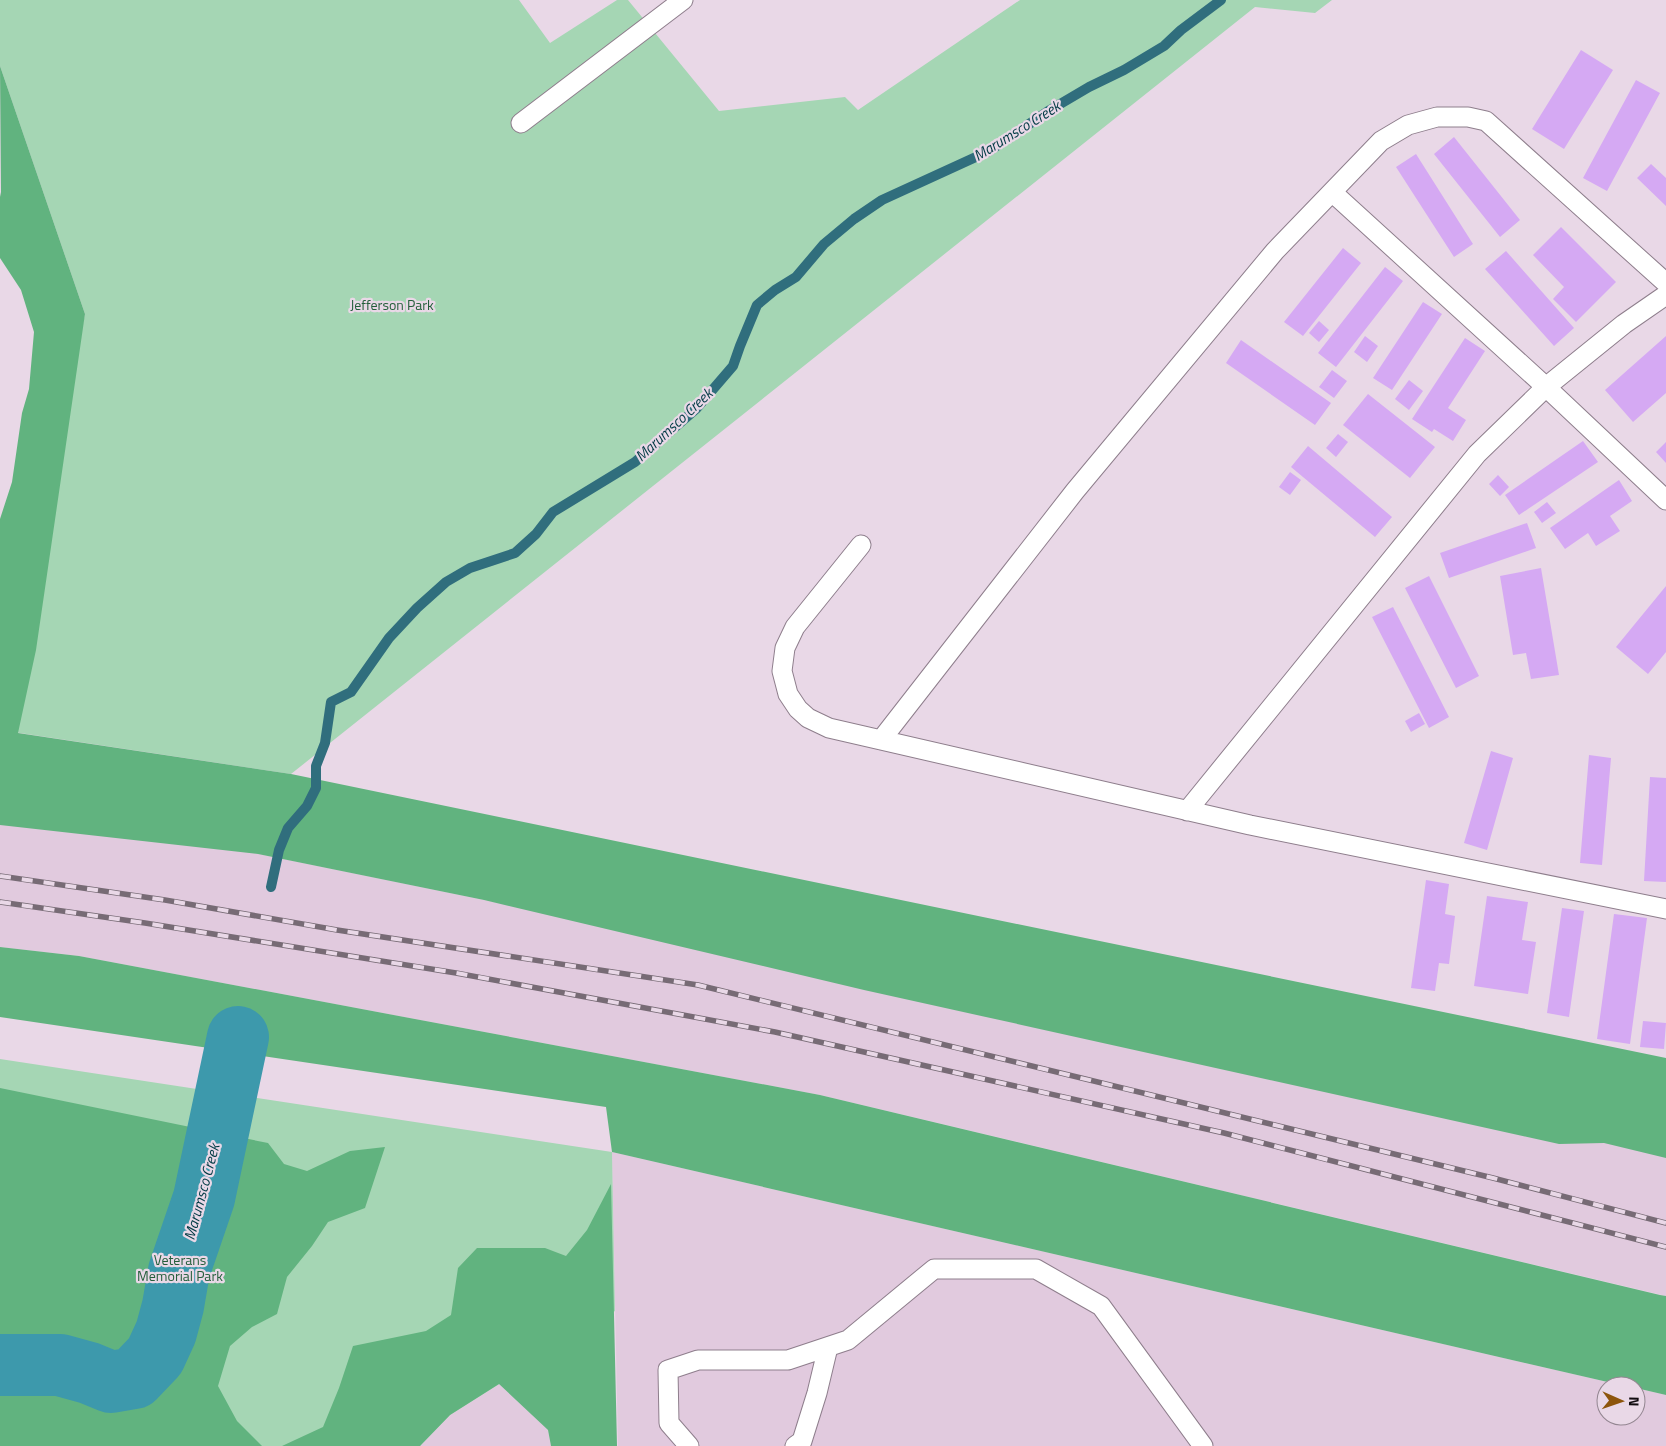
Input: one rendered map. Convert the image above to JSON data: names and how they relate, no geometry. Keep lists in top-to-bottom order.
{
  "water": ["Marumsco Creek"],
  "parks": ["Jefferson Park", "Veterans Memorial Park"],
  "north": "right"
}
